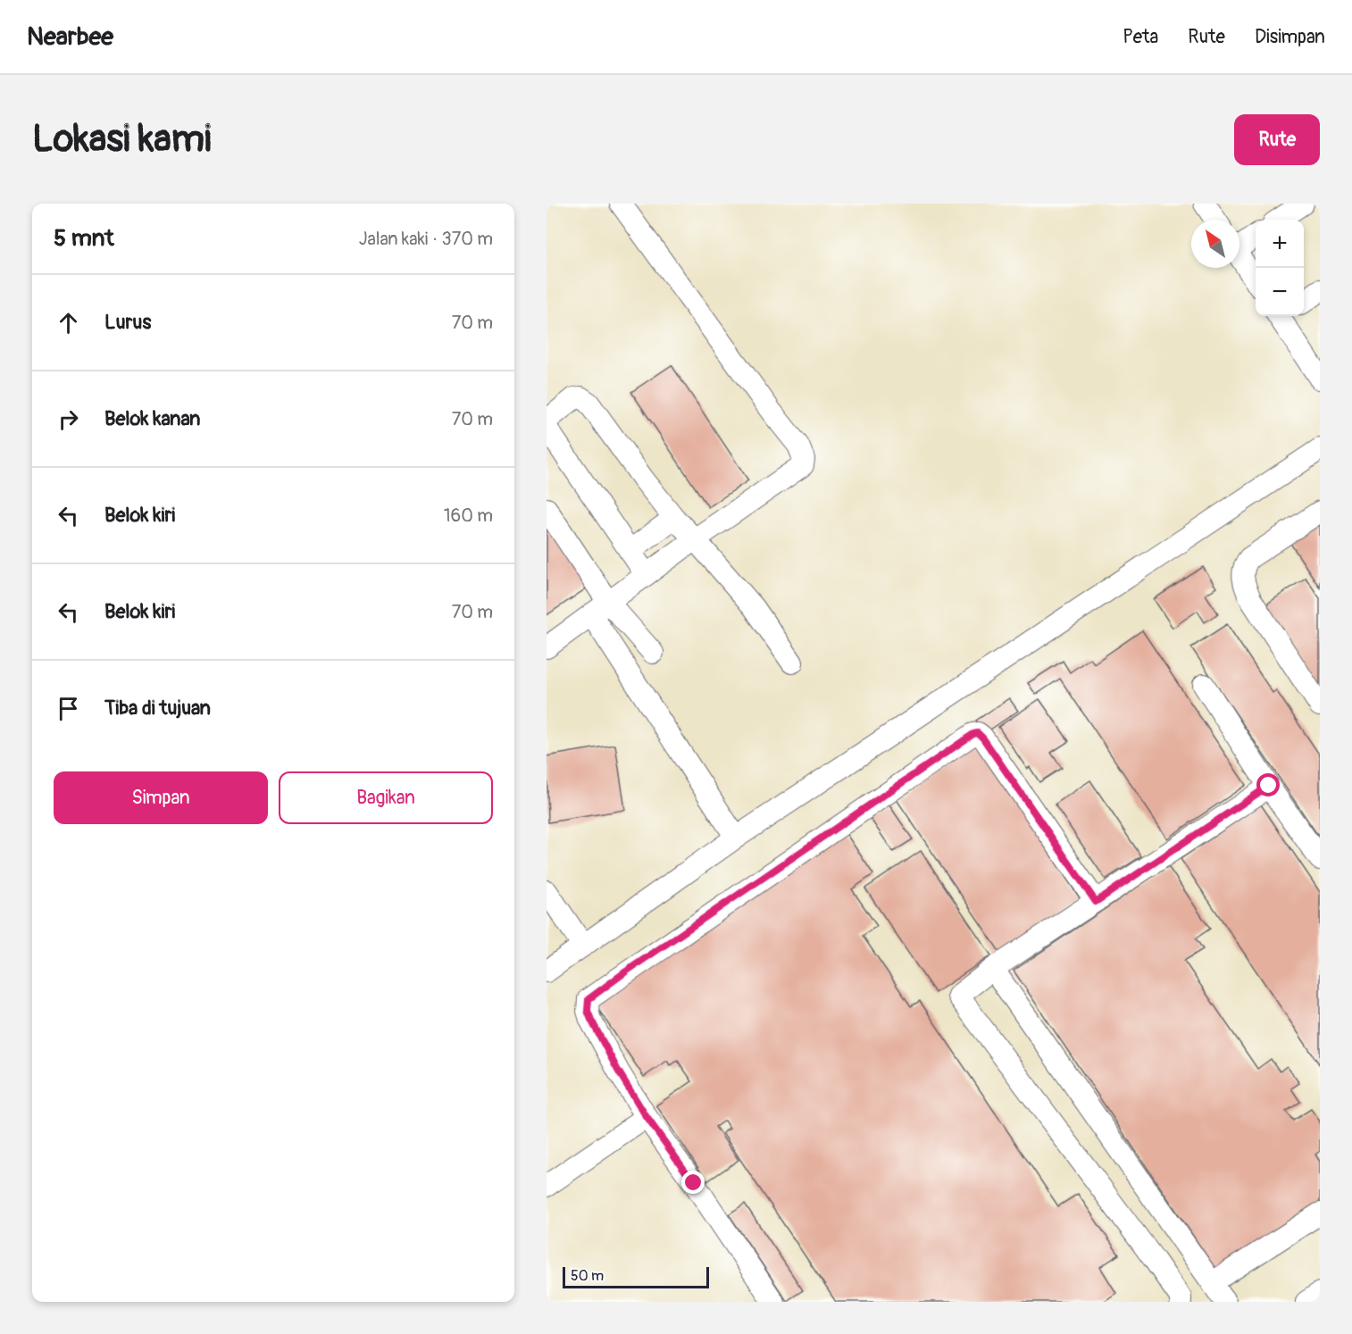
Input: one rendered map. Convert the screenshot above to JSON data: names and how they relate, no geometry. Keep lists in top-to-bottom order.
{
  "scale_bar": "50 m",
  "north": "top left",
  "page": {
    "header": "Nearbee",
    "nav": ["Peta", "Rute", "Disimpan"],
    "buttons": [
      "Rute",
      ["Simpan", "Bagikan"]
    ],
    "title": "Lokasi kami",
    "heading": ["5 mnt", "Jalan kaki · 370 m"],
    "map_buttons": ["+", "−"],
    "list": [
      ["Lurus", "70 m"],
      ["Belok kanan", "70 m"],
      ["Belok kiri", "160 m"],
      ["Belok kiri", "70 m"],
      "Tiba di tujuan"
    ],
    "scale": "50 m"
  }
}
